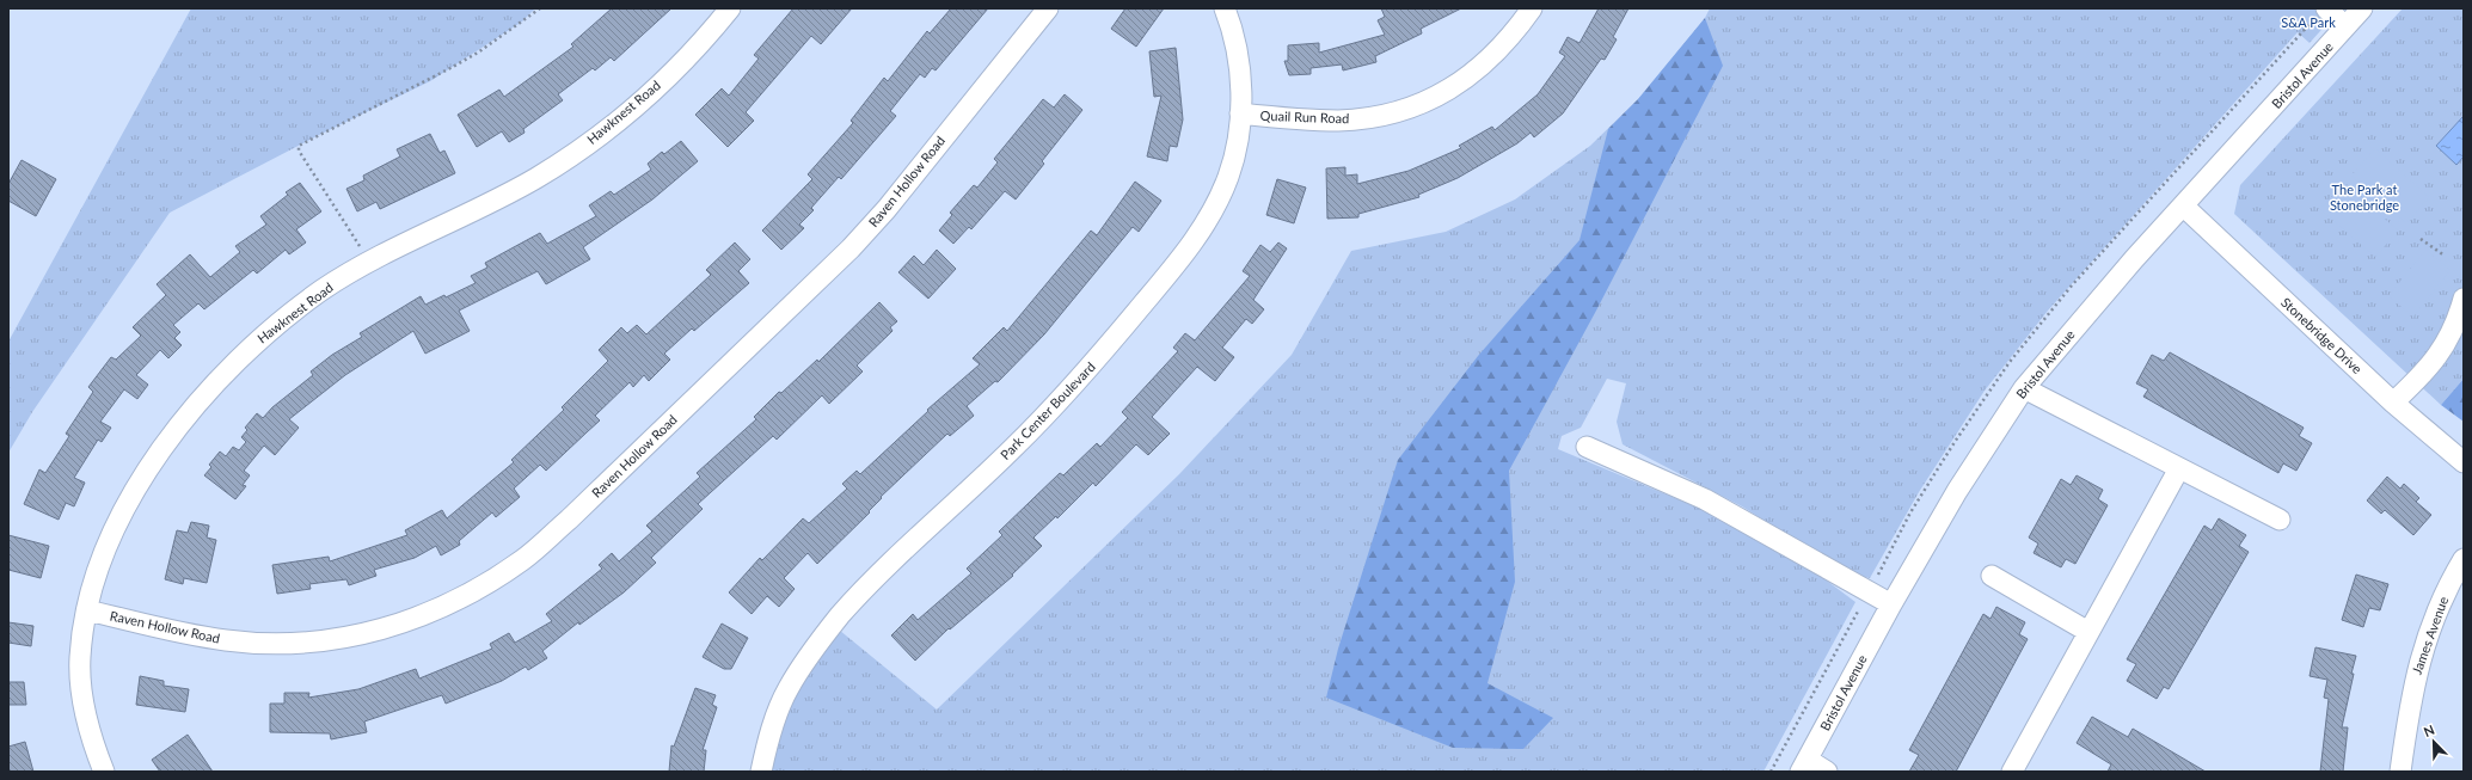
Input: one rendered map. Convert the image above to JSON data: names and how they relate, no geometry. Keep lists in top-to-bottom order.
{
  "streets": {
    "street": [
      "Bristol Avenue",
      "Hawknest Road",
      "Quail Run Road",
      "Raven Hollow Road",
      "Stonebridge Drive",
      "Park Center Boulevard",
      "James Avenue"
    ]
  },
  "crossings": [
    ["Bristol Avenue", "Stonebridge Drive"],
    ["Hawknest Road", "Raven Hollow Road"],
    ["Quail Run Road", "Park Center Boulevard"]
  ],
  "parks": ["S&A Park", "The Park at Stonebridge"],
  "north": "top left"
}
